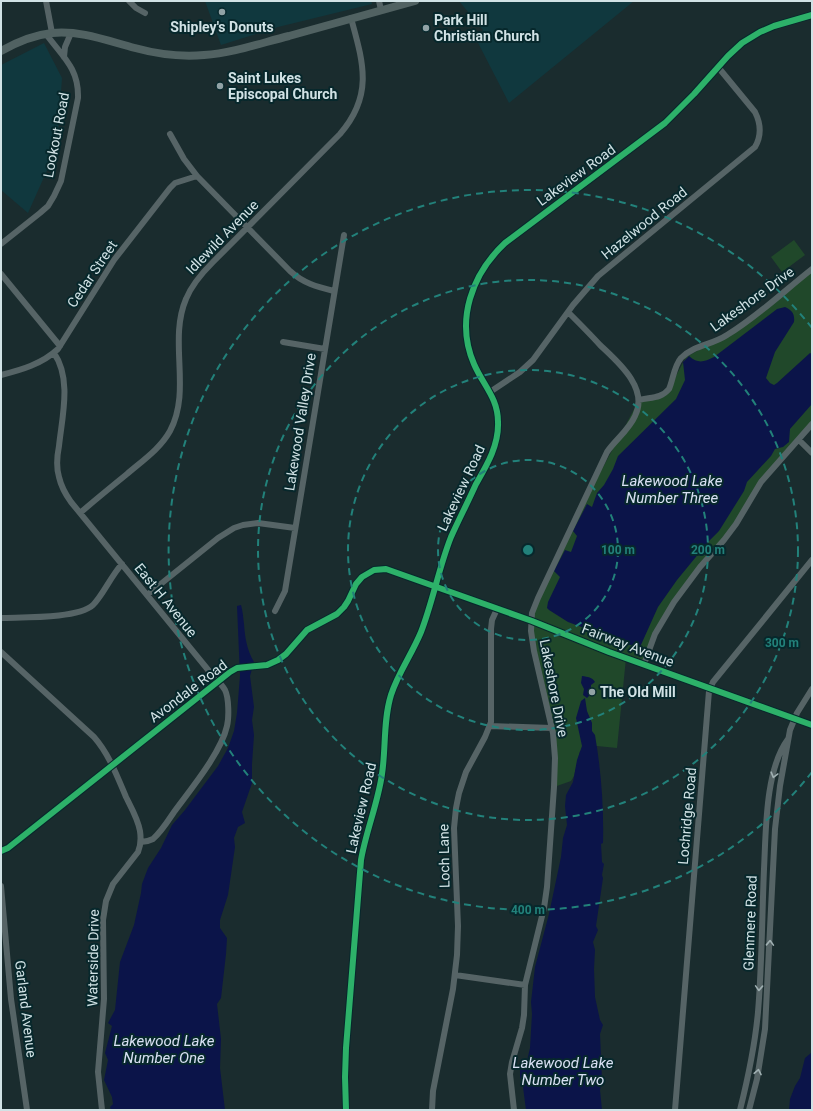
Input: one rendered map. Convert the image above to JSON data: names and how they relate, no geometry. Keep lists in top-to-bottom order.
{
  "streets": {
    "street": [
      "Lookout Road",
      "Lakeview Road",
      "Hazelwood Road",
      "Idlewild Avenue",
      "Cedar Street",
      "Lakeshore Drive",
      "Lakewood Valley Drive",
      "East H Avenue",
      "Fairway Avenue",
      "Avondale Road",
      "Lochridge Road",
      "Loch Lane",
      "Glenmere Road",
      "Waterside Drive",
      "Garland Avenue"
    ]
  },
  "crossings": [
    ["Lakeview Road", "Hazelwood Road"],
    ["Lakeview Road", "Fairway Avenue"],
    ["Lakeview Road", "Avondale Road"],
    ["Idlewild Avenue", "East H Avenue"],
    ["Cedar Street", "East H Avenue"],
    ["Lakeshore Drive", "Fairway Avenue"],
    ["East H Avenue", "Avondale Road"],
    ["East H Avenue", "Waterside Drive"],
    ["Fairway Avenue", "Avondale Road"],
    ["Fairway Avenue", "Lochridge Road"],
    ["Fairway Avenue", "Loch Lane"],
    ["Fairway Avenue", "Glenmere Road"]
  ],
  "water": ["Lakewood Lake Number Three", "Lakewood Lake Number One", "Lakewood Lake Number Two"],
  "places": [
    "Shipley's Donuts",
    "Park Hill Christian Church",
    "Saint Lukes Episcopal Church",
    "The Old Mill"
  ],
  "rings": [
    "100 m",
    "200 m",
    "300 m",
    "400 m"
  ]
}
